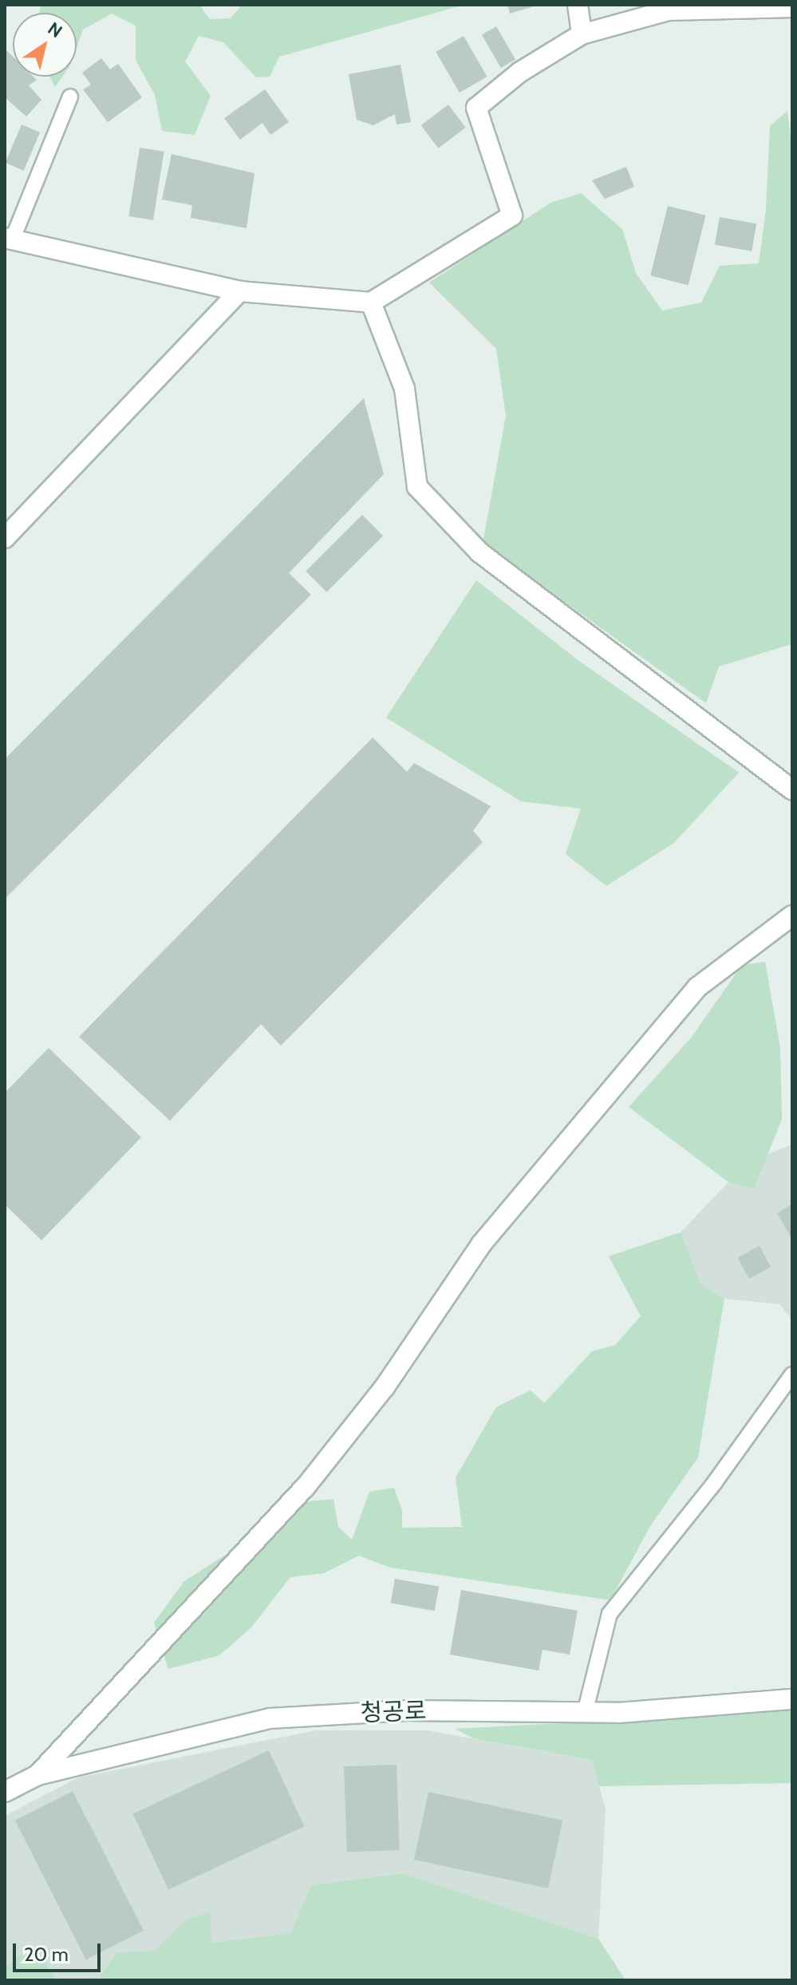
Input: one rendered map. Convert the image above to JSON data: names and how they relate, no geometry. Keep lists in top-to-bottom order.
{
  "streets": {
    "street": ["청공로"]
  },
  "scale_bar": "20 m",
  "north": "top right"
}
